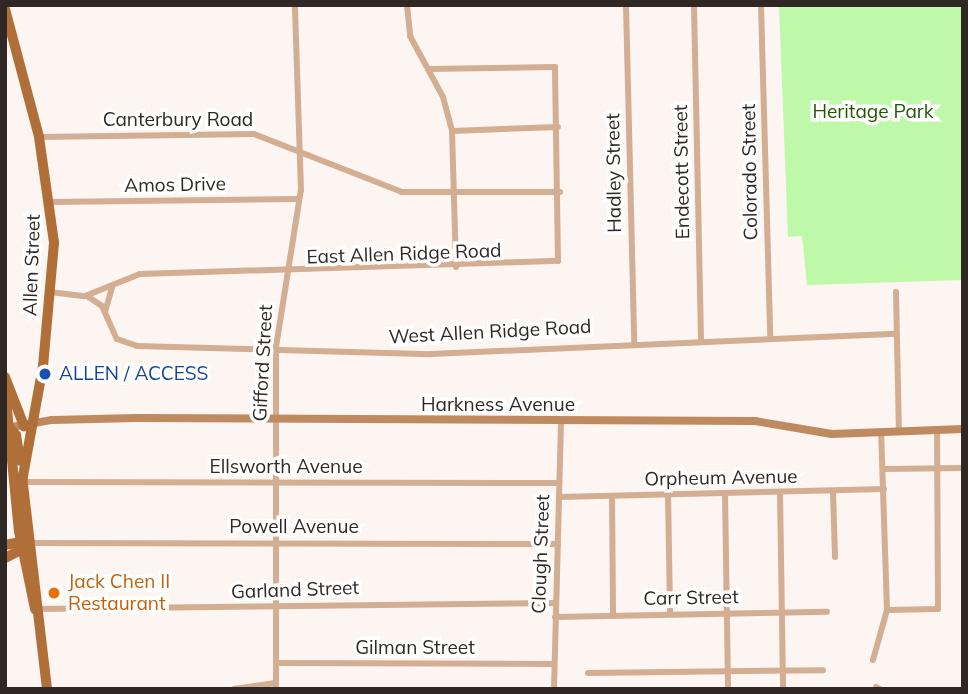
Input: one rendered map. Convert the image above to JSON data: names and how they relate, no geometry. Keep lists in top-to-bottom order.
{
  "streets": {
    "main road": ["Allen Street", "Harkness Avenue"],
    "street": [
      "Canterbury Road",
      "Endecott Street",
      "Colorado Street",
      "Hadley Street",
      "Amos Drive",
      "East Allen Ridge Road",
      "West Allen Ridge Road",
      "Gifford Street",
      "Ellsworth Avenue",
      "Orpheum Avenue",
      "Powell Avenue",
      "Clough Street",
      "Garland Street",
      "Carr Street",
      "Gilman Street"
    ]
  },
  "crossings": [
    ["Canterbury Road", "East Allen Ridge Road"],
    ["Canterbury Road", "Allen Street"],
    ["Canterbury Road", "Gifford Street"],
    ["Endecott Street", "West Allen Ridge Road"],
    ["Colorado Street", "West Allen Ridge Road"],
    ["Hadley Street", "West Allen Ridge Road"],
    ["Amos Drive", "Allen Street"],
    ["Amos Drive", "Gifford Street"],
    ["East Allen Ridge Road", "Allen Street"],
    ["East Allen Ridge Road", "West Allen Ridge Road"],
    ["East Allen Ridge Road", "Gifford Street"],
    ["Allen Street", "Harkness Avenue"],
    ["Allen Street", "Ellsworth Avenue"],
    ["West Allen Ridge Road", "Gifford Street"],
    ["Gifford Street", "Harkness Avenue"],
    ["Gifford Street", "Ellsworth Avenue"],
    ["Gifford Street", "Powell Avenue"],
    ["Gifford Street", "Garland Street"],
    ["Gifford Street", "Gilman Street"],
    ["Harkness Avenue", "Clough Street"],
    ["Ellsworth Avenue", "Clough Street"],
    ["Orpheum Avenue", "Clough Street"],
    ["Powell Avenue", "Clough Street"],
    ["Clough Street", "Garland Street"],
    ["Clough Street", "Carr Street"],
    ["Clough Street", "Gilman Street"]
  ],
  "parks": ["Heritage Park"],
  "places": ["ALLEN / ACCESS", "Jack Chen II Restaurant"]
}
